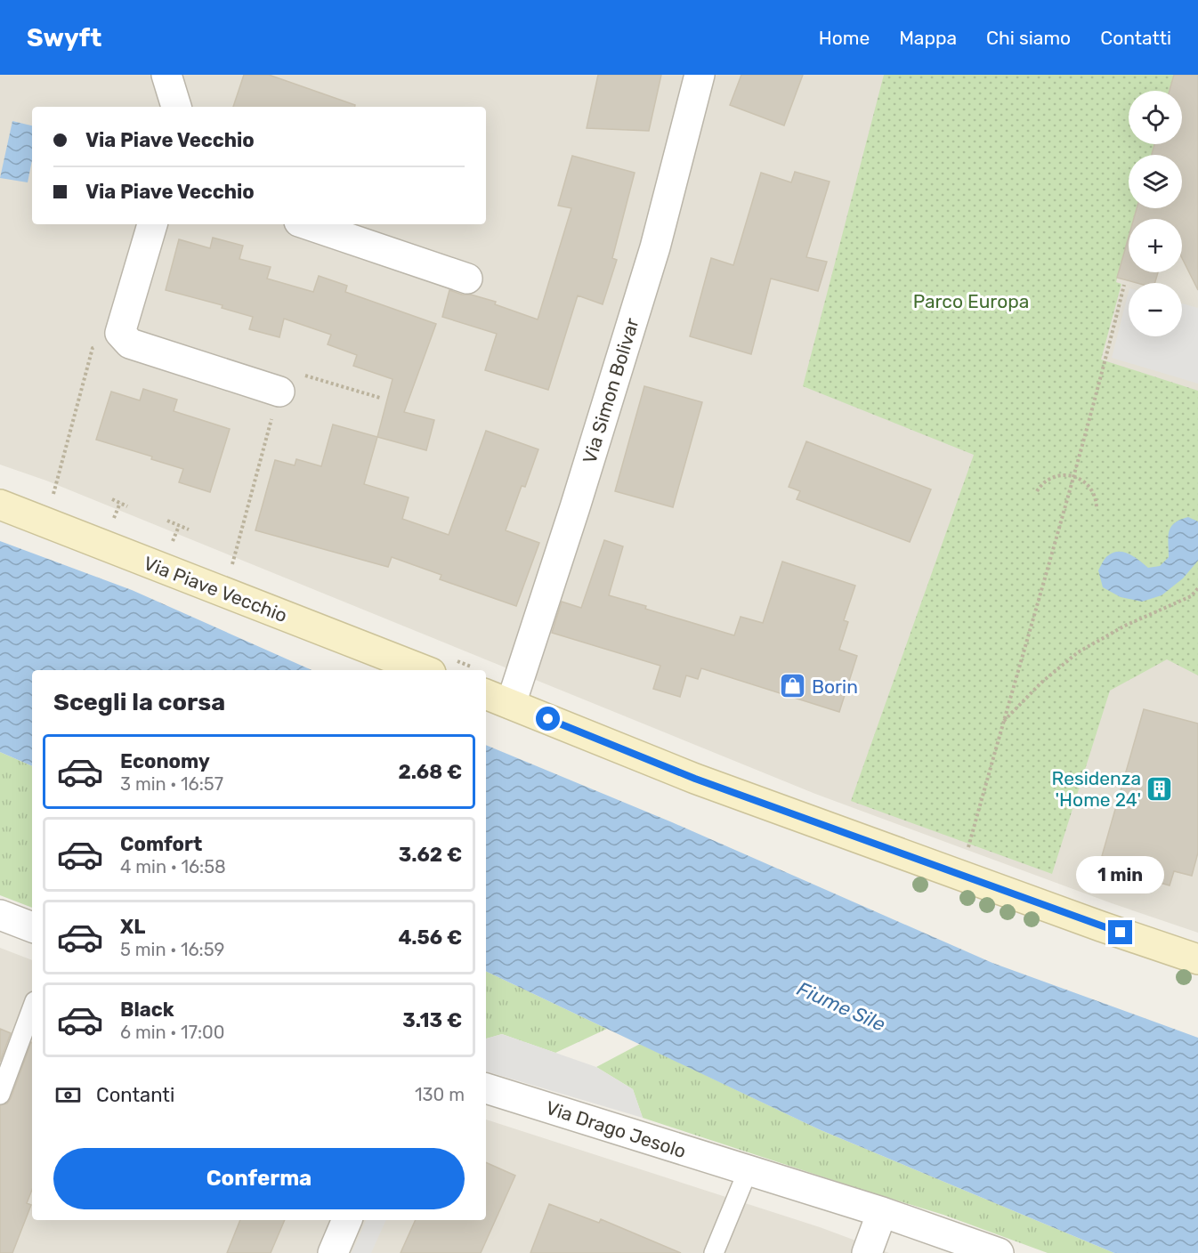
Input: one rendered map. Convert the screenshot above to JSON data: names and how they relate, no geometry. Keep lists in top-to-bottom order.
{
  "streets": {
    "street": ["Via Simon Bolivar", "Via Piave Vecchio", "Via Drago Jesolo"]
  },
  "water": ["Fiume Sile"],
  "parks": ["Parco Europa"],
  "places": {
    "shop": ["Borin"],
    "building": ["Residenza 'Home 24'"]
  },
  "page": {
    "header": "Swyft",
    "nav": [
      "Home",
      "Mappa",
      "Chi siamo",
      "Contatti"
    ],
    "map_buttons": ["+", "−"],
    "banner": ["Via Piave Vecchio", "Via Piave Vecchio"],
    "heading": "Scegli la corsa",
    "list": [
      {
        "name": "Economy",
        "note": "3 min · 16:57",
        "value": "2.68 €"
      },
      {
        "name": "Comfort",
        "note": "4 min · 16:58",
        "value": "3.62 €"
      },
      {
        "name": "XL",
        "note": "5 min · 16:59",
        "value": "4.56 €"
      },
      {
        "name": "Black",
        "note": "6 min · 17:00",
        "value": "3.13 €"
      }
    ],
    "bubble": "1 min",
    "pay": ["Contanti", "130 m"],
    "buttons": "Conferma"
  }
}
